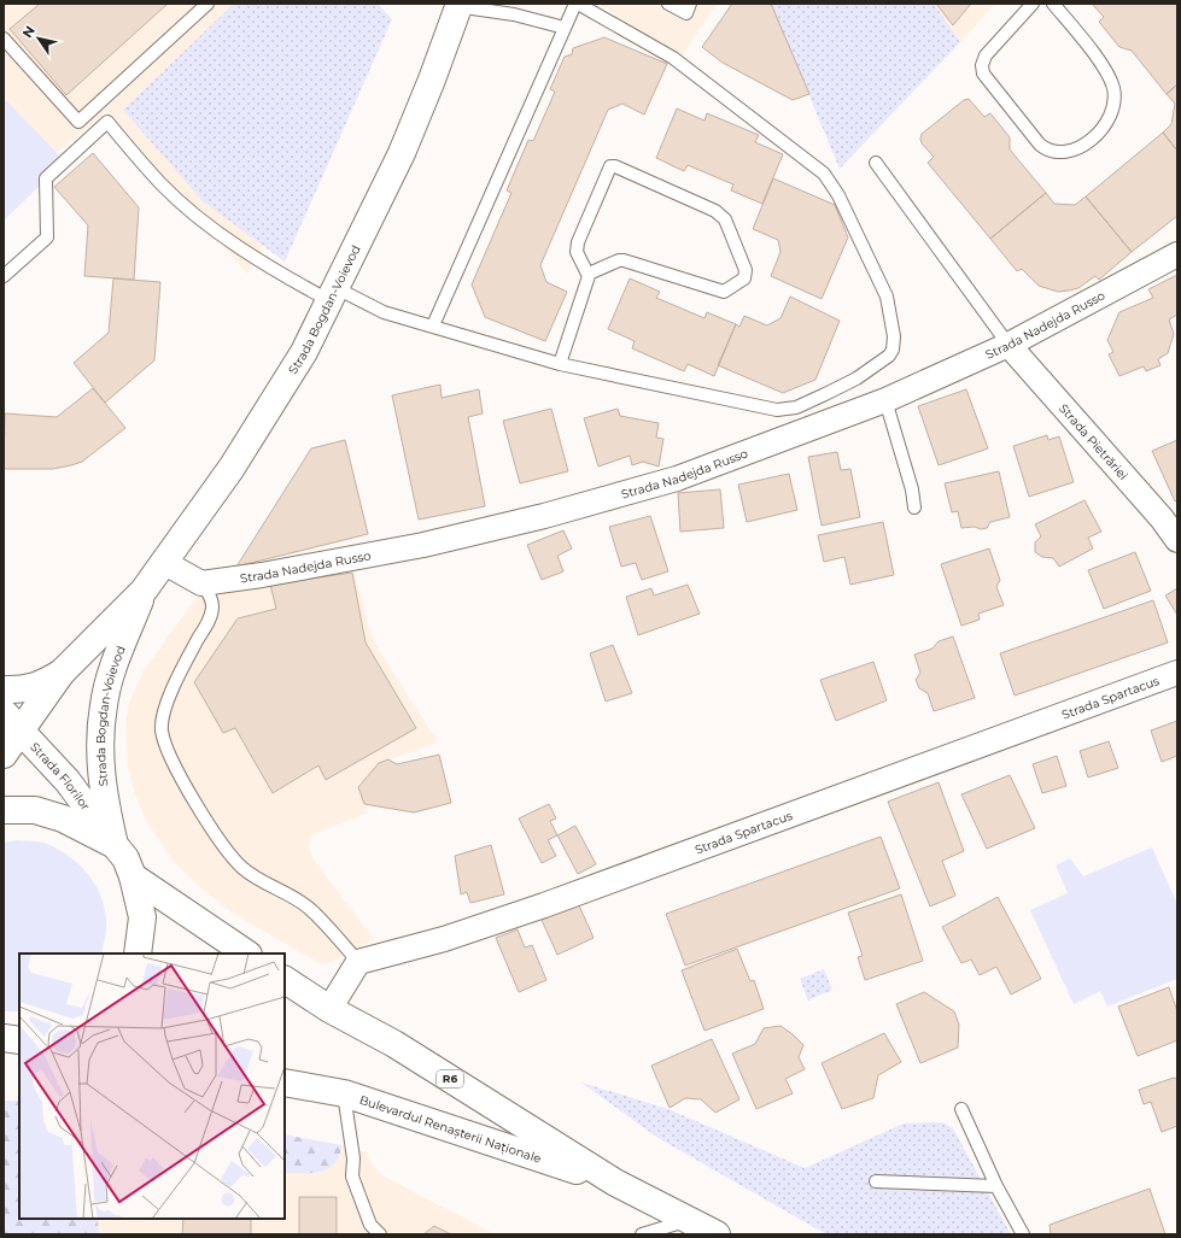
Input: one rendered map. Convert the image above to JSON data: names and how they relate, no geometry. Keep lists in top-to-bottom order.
{
  "streets": {
    "main road": [
      "Strada Bogdan-Voievod",
      "Strada Florilor",
      "R6",
      "Bulevardul Renașterii Naționale"
    ],
    "street": ["Strada Nadejda Russo", "Strada Pietrăriei", "Strada Spartacus"]
  },
  "crossings": [
    ["Strada Bogdan-Voievod", "Strada Florilor"],
    ["Strada Nadejda Russo", "Strada Pietrăriei"]
  ],
  "north": "top left"
}
